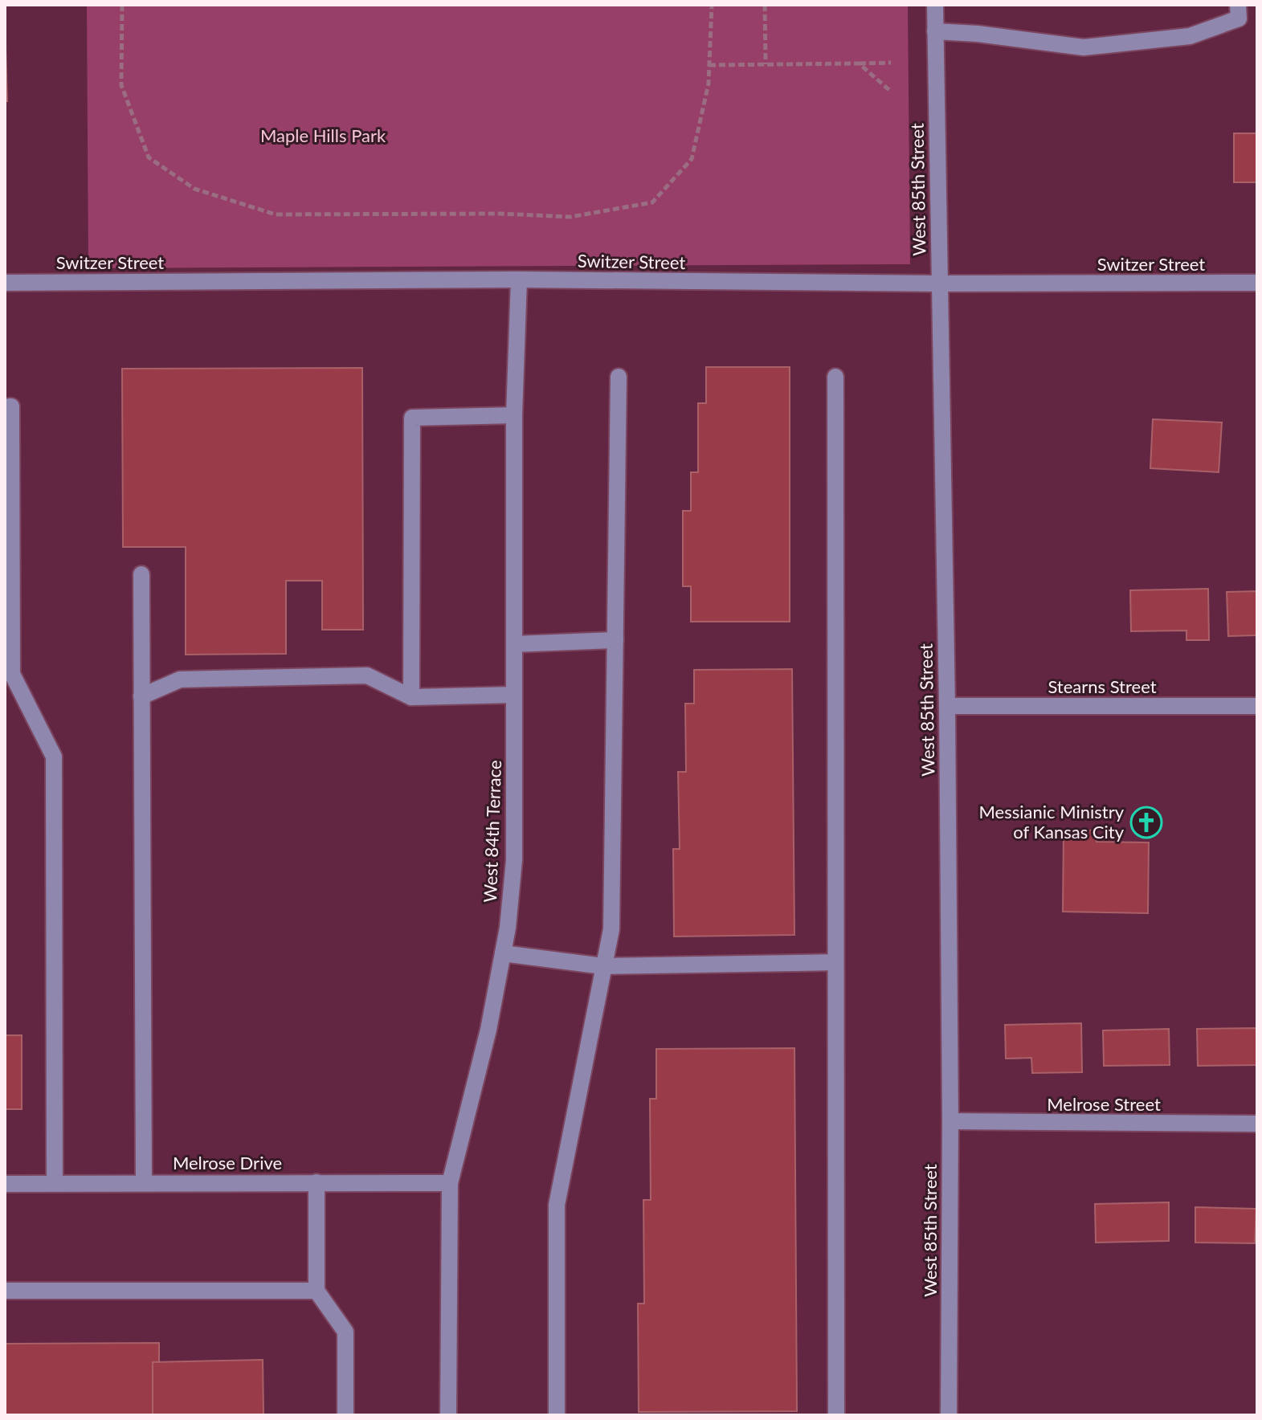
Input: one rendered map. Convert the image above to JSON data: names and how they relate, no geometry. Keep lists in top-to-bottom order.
{
  "streets": {
    "street": [
      "West 85th Street",
      "Switzer Street",
      "Stearns Street",
      "West 84th Terrace",
      "Melrose Street",
      "Melrose Drive"
    ]
  },
  "crossings": [
    ["West 85th Street", "Switzer Street"],
    ["West 85th Street", "Stearns Street"],
    ["West 85th Street", "Melrose Street"],
    ["Switzer Street", "West 84th Terrace"],
    ["West 84th Terrace", "Melrose Drive"]
  ],
  "parks": ["Maple Hills Park"],
  "places": {
    "church": ["Messianic Ministry of Kansas City"]
  }
}
